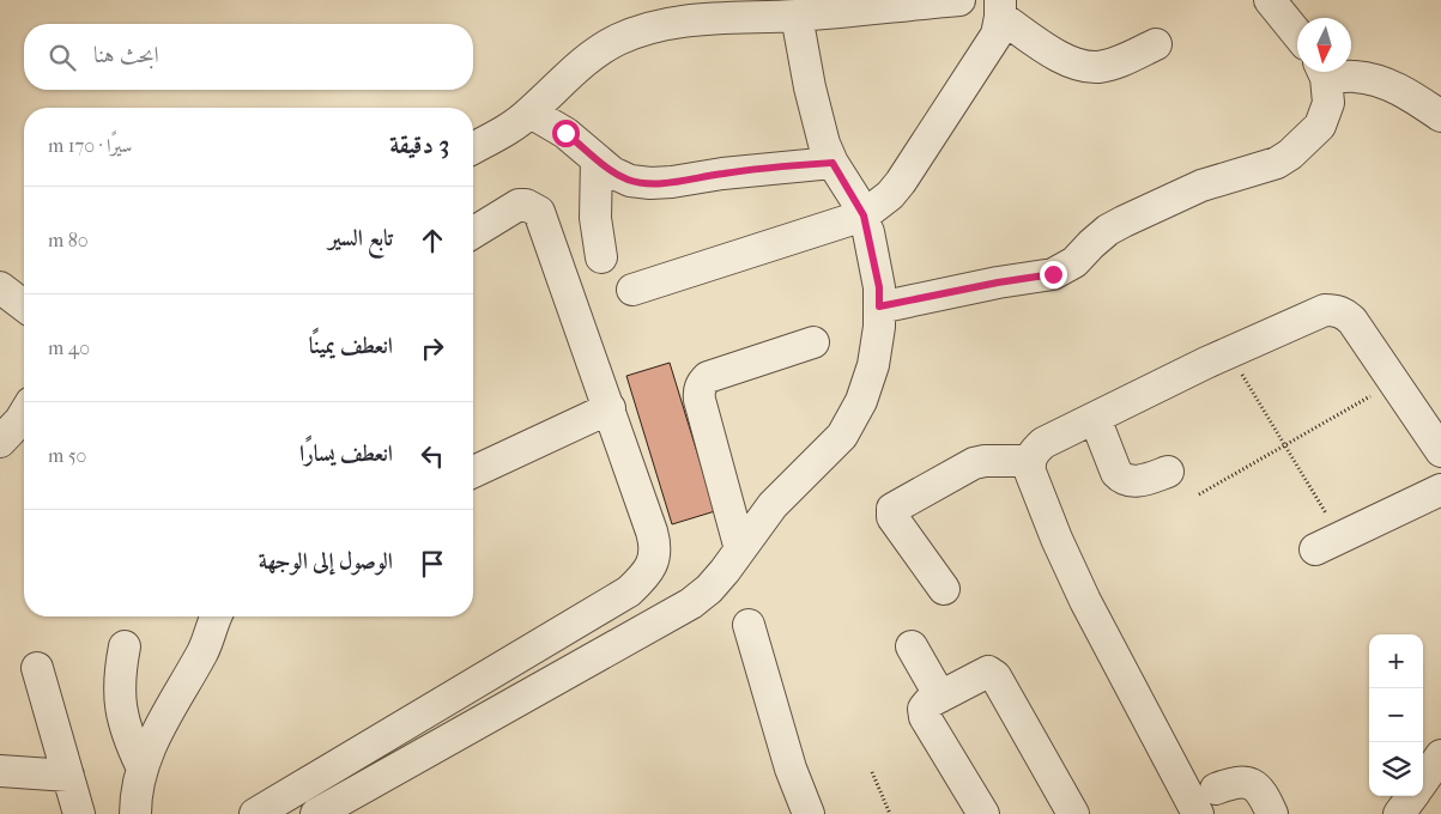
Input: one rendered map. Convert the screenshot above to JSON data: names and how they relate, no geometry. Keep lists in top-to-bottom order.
{
  "north": "bottom",
  "page": {
    "search": "ابحث هنا",
    "heading": ["3 دقيقة", "سيرًا · 170 m"],
    "list": [
      ["تابع السير", "80 m"],
      ["انعطف يمينًا", "40 m"],
      ["انعطف يسارًا", "50 m"],
      "الوصول إلى الوجهة"
    ],
    "map_buttons": ["+", "−"]
  }
}
